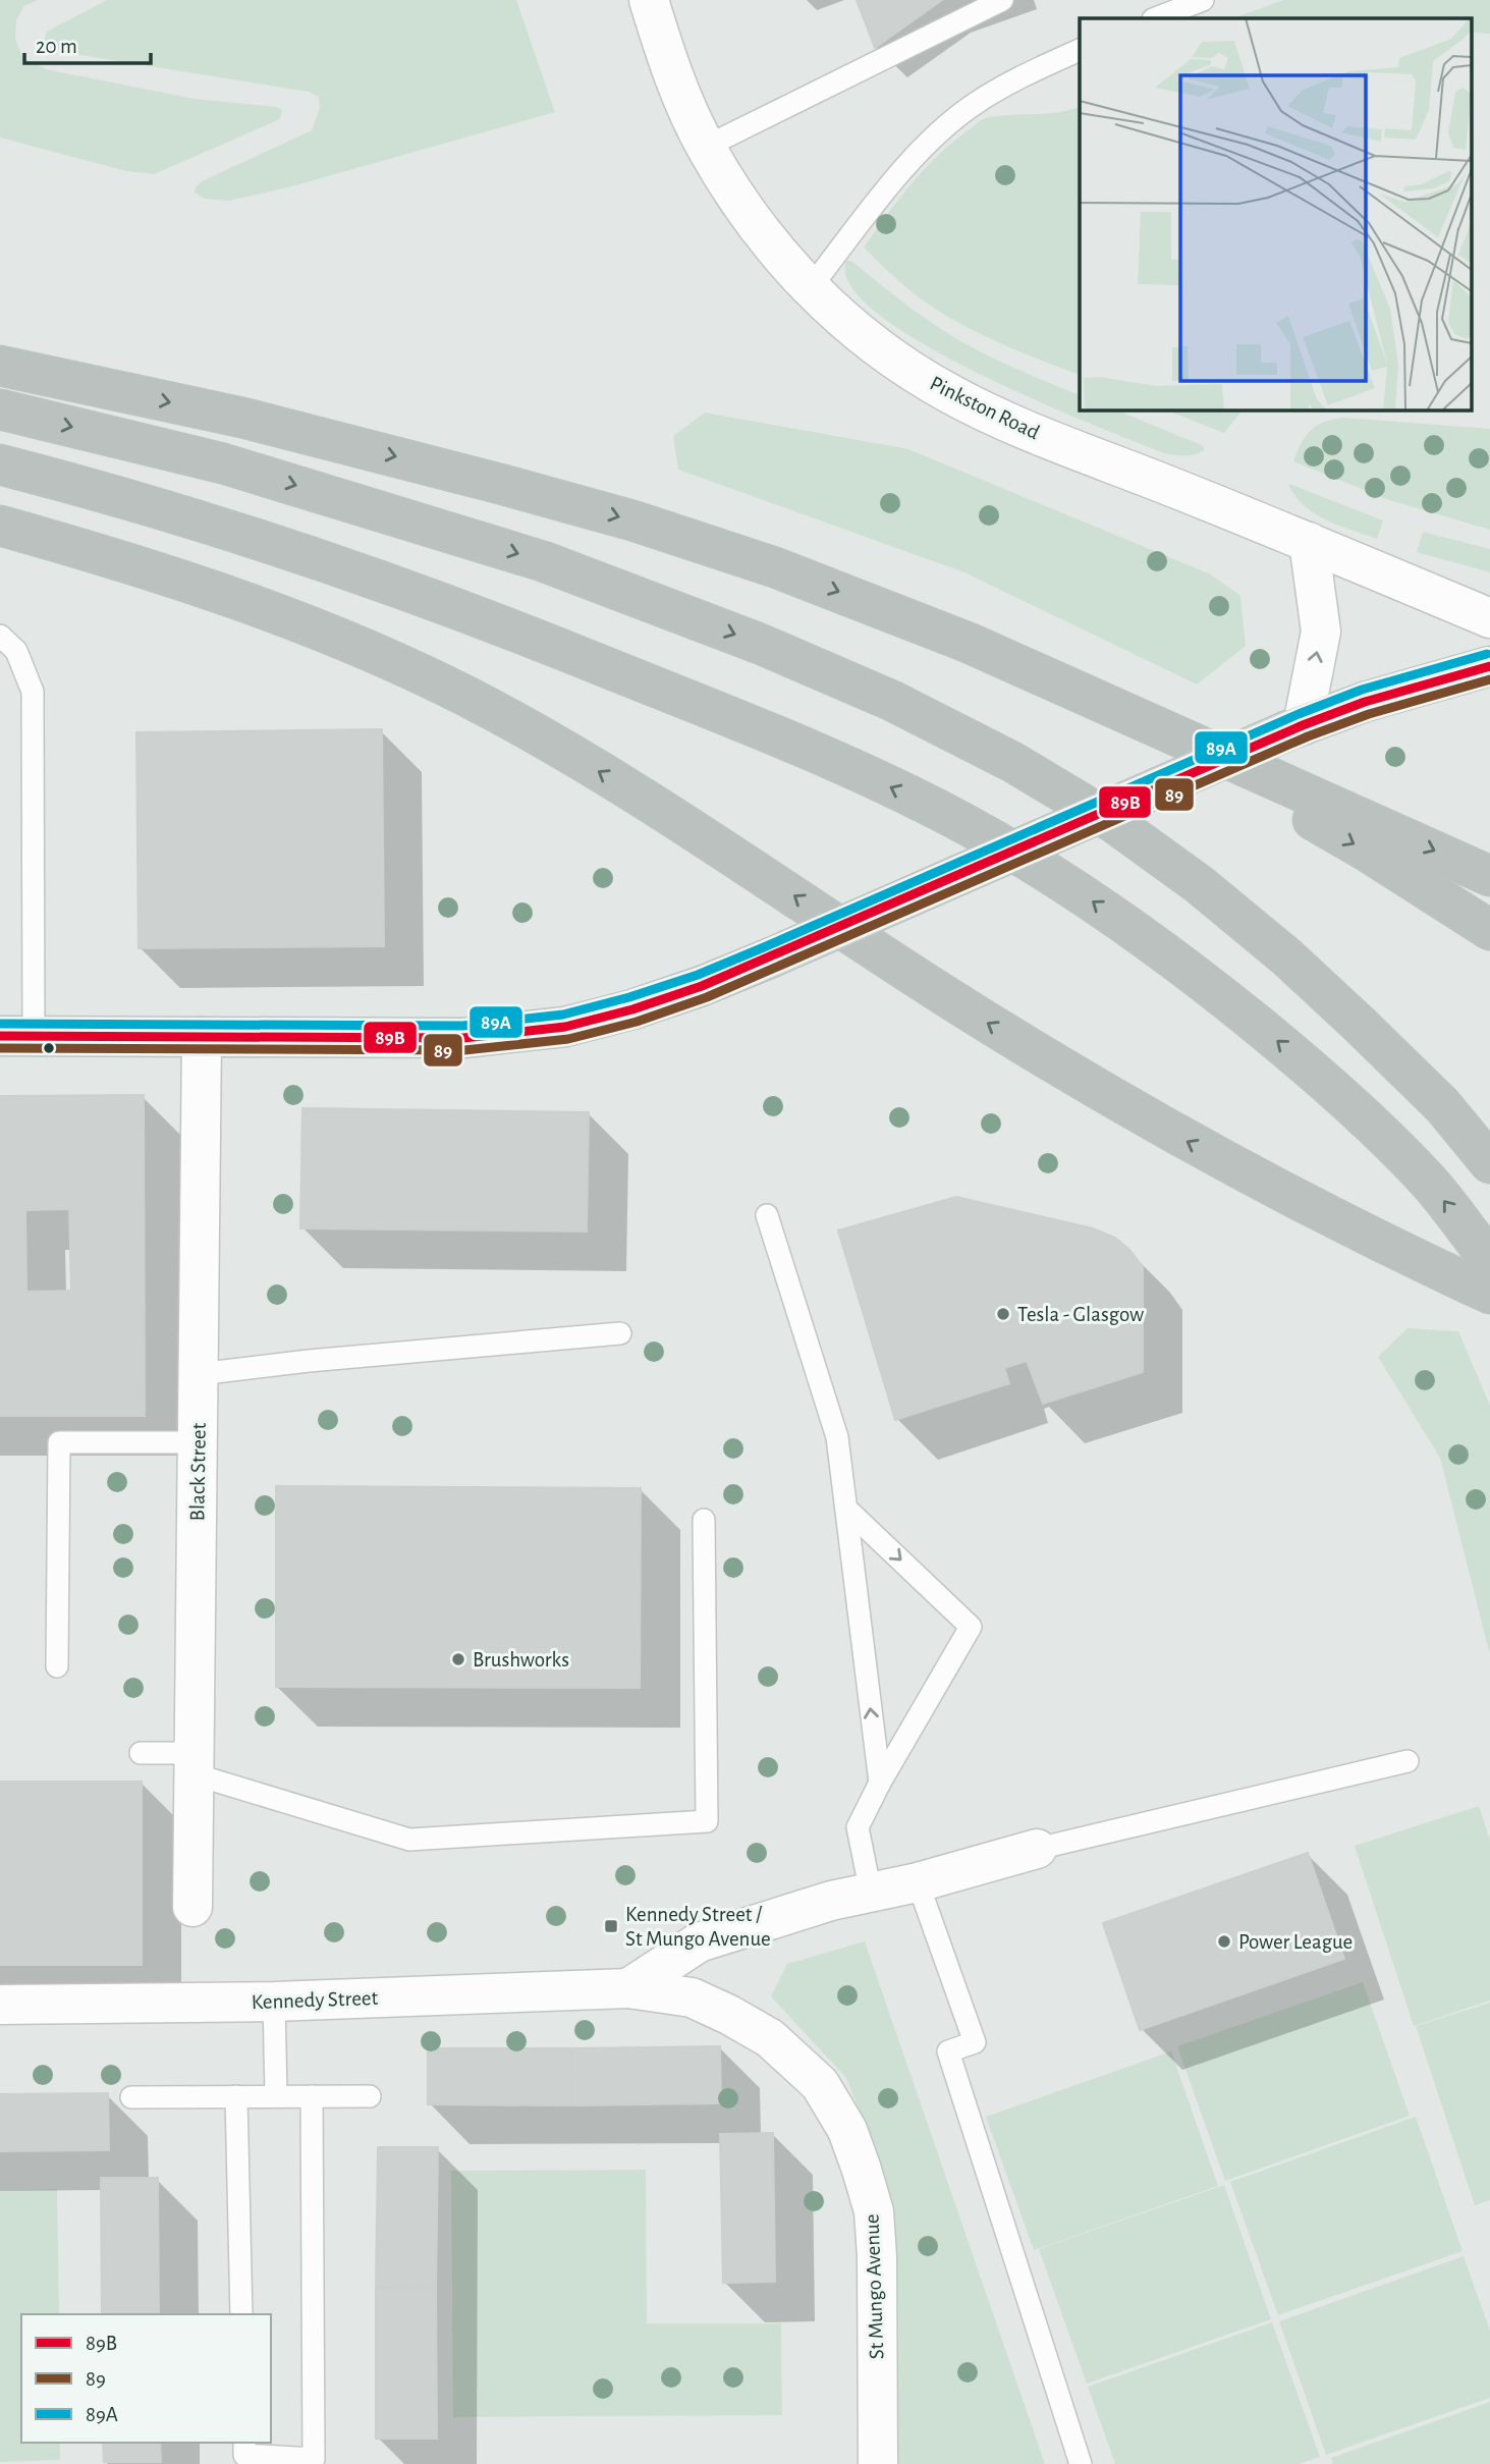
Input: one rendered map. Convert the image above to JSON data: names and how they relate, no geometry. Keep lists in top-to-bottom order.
{
  "streets": {
    "street": [
      "Pinkston Road",
      "Black Street",
      "Kennedy Street",
      "St Mungo Avenue"
    ]
  },
  "crossings": [
    ["Kennedy Street", "St Mungo Avenue"]
  ],
  "places": {
    "other": ["Tesla - Glasgow", "Brushworks", "Power League"],
    "transit": ["Kennedy Street / St Mungo Avenue"]
  },
  "lines": ["transit line 89A", "transit line 89B", "transit line 89"],
  "legend": ["89B", "89", "89A"],
  "scale_bar": "20 m"
}
